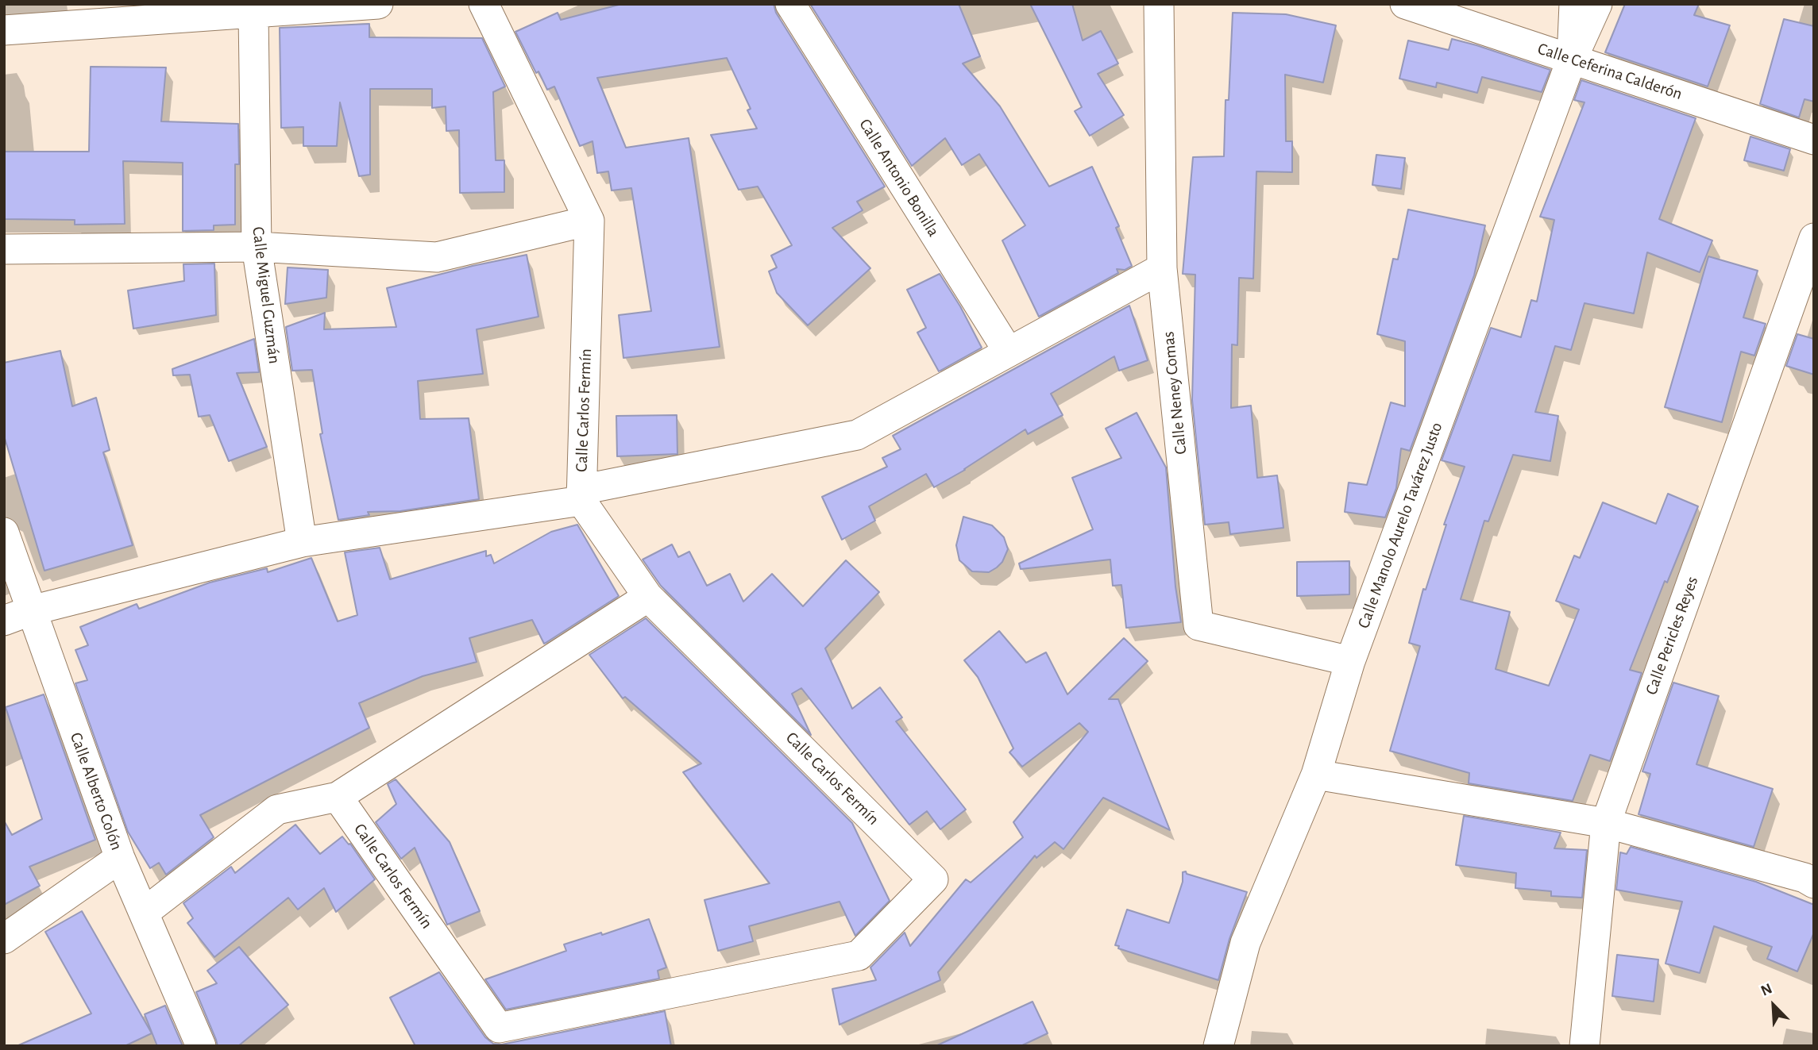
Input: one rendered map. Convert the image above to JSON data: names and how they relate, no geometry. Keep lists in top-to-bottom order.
{
  "streets": {
    "street": [
      "Calle Ceferina Calderón",
      "Calle Antonio Bonilla",
      "Calle Miguel Guzmán",
      "Calle Neney Comas",
      "Calle Carlos Fermín",
      "Calle Manolo Aurelo Tavárez Justo",
      "Calle Pericles Reyes",
      "Calle Alberto Colón"
    ]
  },
  "crossings": [
    ["Calle Ceferina Calderón", "Calle Manolo Aurelo Tavárez Justo"],
    ["Calle Neney Comas", "Calle Manolo Aurelo Tavárez Justo"]
  ],
  "north": "top left"
}
